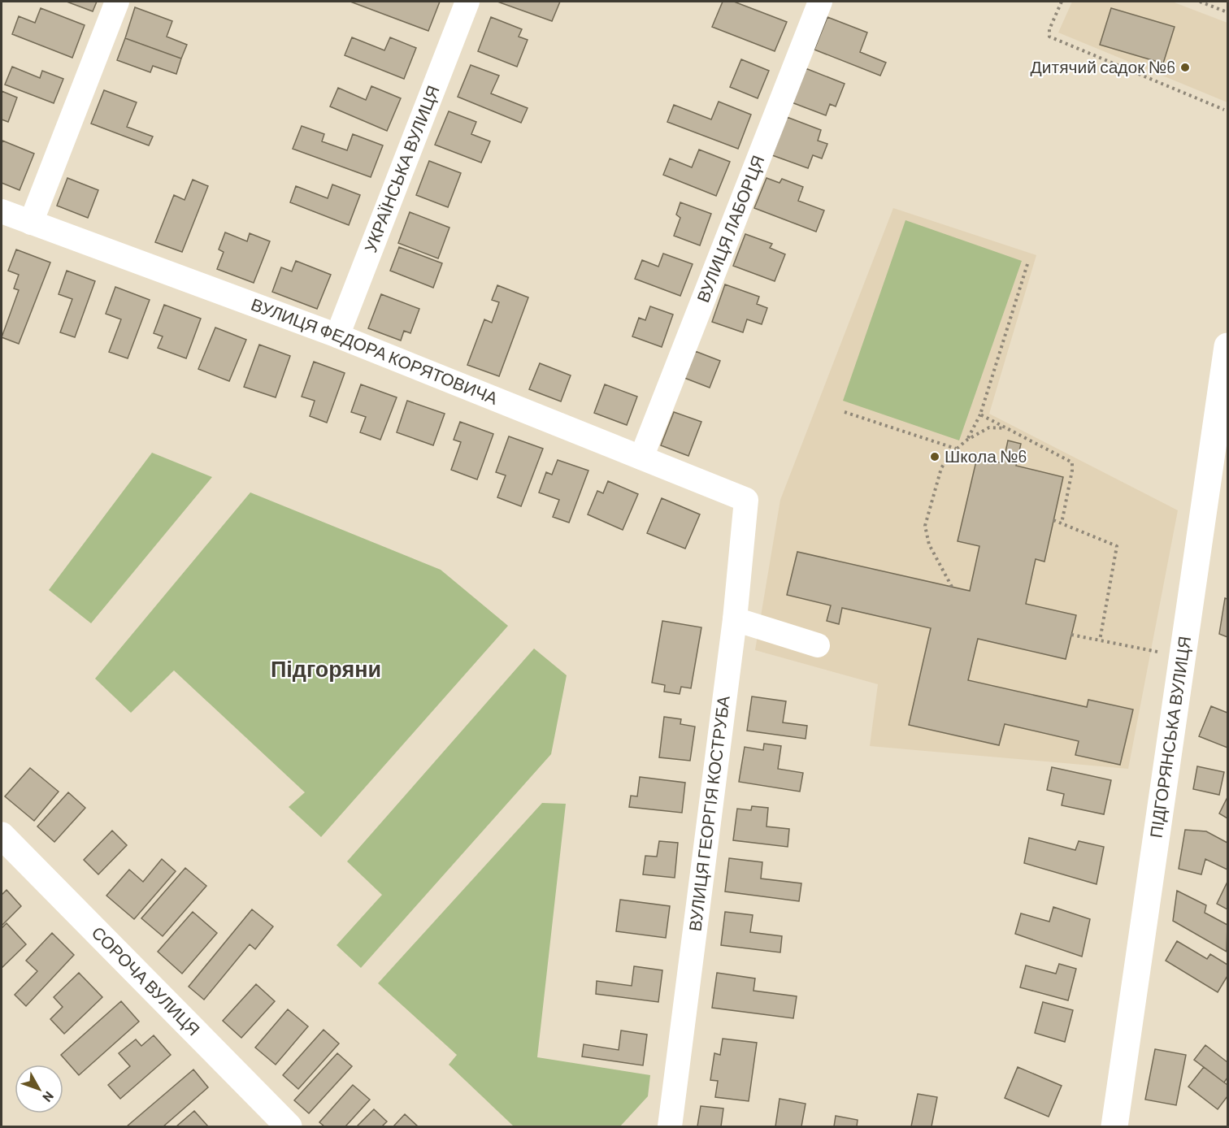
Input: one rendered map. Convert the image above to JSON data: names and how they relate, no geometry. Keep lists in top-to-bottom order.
{
  "streets": {
    "main road": ["ПІДГОРЯНСЬКА ВУЛИЦЯ", "СОРОЧА ВУЛИЦЯ"],
    "street": [
      "УКРАЇНСЬКА ВУЛИЦЯ",
      "ВУЛИЦЯ ЛАБОРЦЯ",
      "ВУЛИЦЯ ФЕДОРА КОРЯТОВИЧА",
      "ВУЛИЦЯ ГЕОРГІЯ КОСТРУБА"
    ]
  },
  "crossings": [
    ["УКРАЇНСЬКА ВУЛИЦЯ", "ВУЛИЦЯ ФЕДОРА КОРЯТОВИЧА"],
    ["ВУЛИЦЯ ЛАБОРЦЯ", "ВУЛИЦЯ ФЕДОРА КОРЯТОВИЧА"],
    ["ВУЛИЦЯ ФЕДОРА КОРЯТОВИЧА", "ВУЛИЦЯ ГЕОРГІЯ КОСТРУБА"]
  ],
  "districts": ["Підгоряни"],
  "places": ["Дитячий садок №6", "Школа №6"],
  "north": "bottom right"
}
